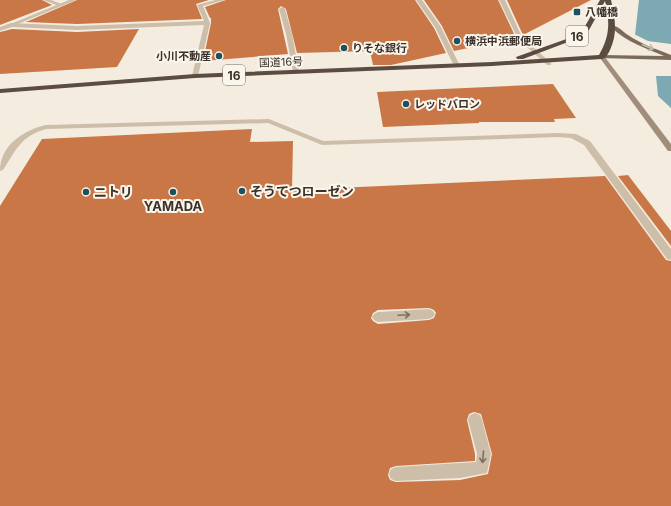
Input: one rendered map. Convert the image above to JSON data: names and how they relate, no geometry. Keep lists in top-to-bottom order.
{
  "streets": {
    "highway": ["16", "国道16号"]
  },
  "crossings": [
    ["16", "国道16号"]
  ],
  "places": {
    "transit": ["八幡橋"],
    "other": [
      "横浜中浜郵便局",
      "りそな銀行",
      "小川不動産",
      "レッドバロン",
      "そうてつローゼン",
      "ニトリ",
      "YAMADA"
    ]
  }
}
